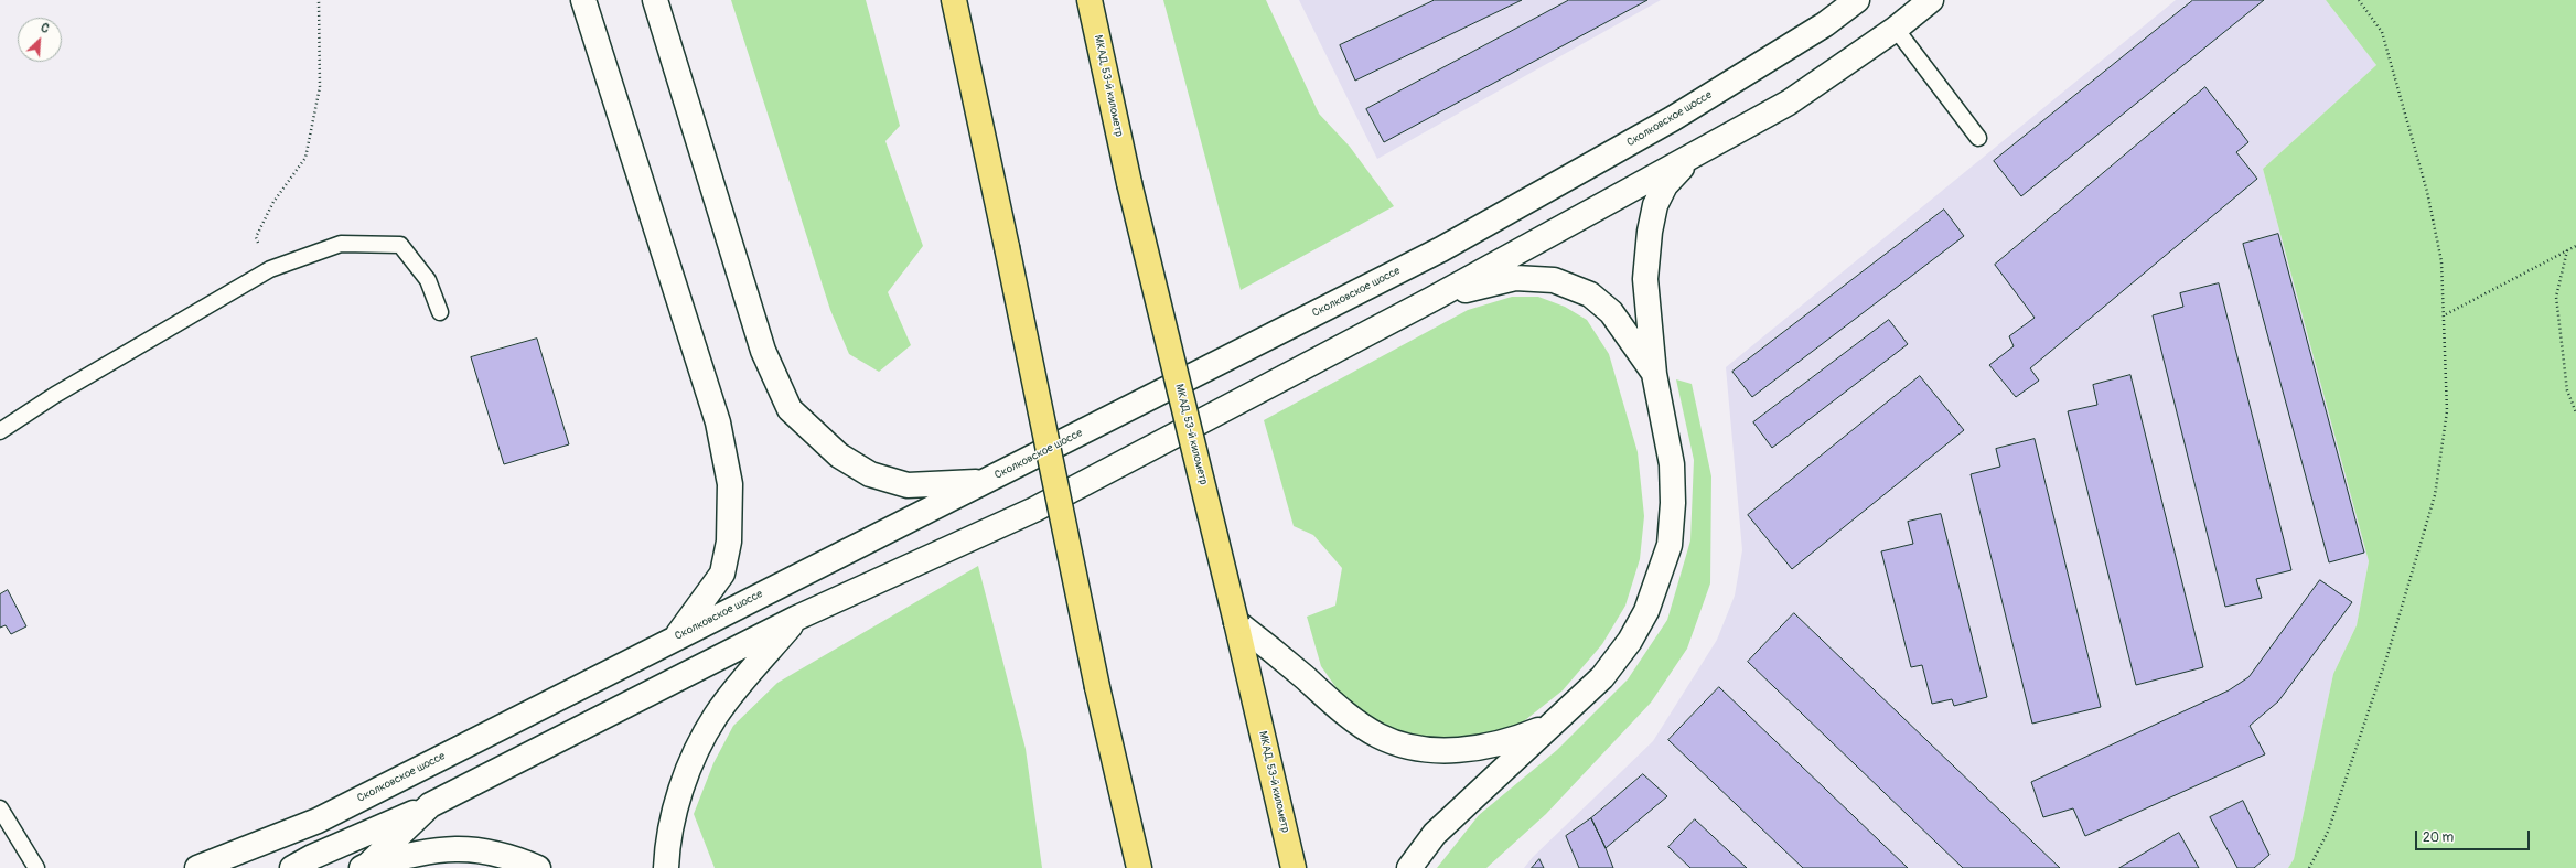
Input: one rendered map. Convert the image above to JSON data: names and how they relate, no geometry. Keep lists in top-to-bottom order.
{
  "streets": {
    "highway": ["МКАД, 53-й километр"],
    "main road": ["Сколковское шоссе"]
  },
  "scale_bar": "20 m",
  "north": "top right"
}
